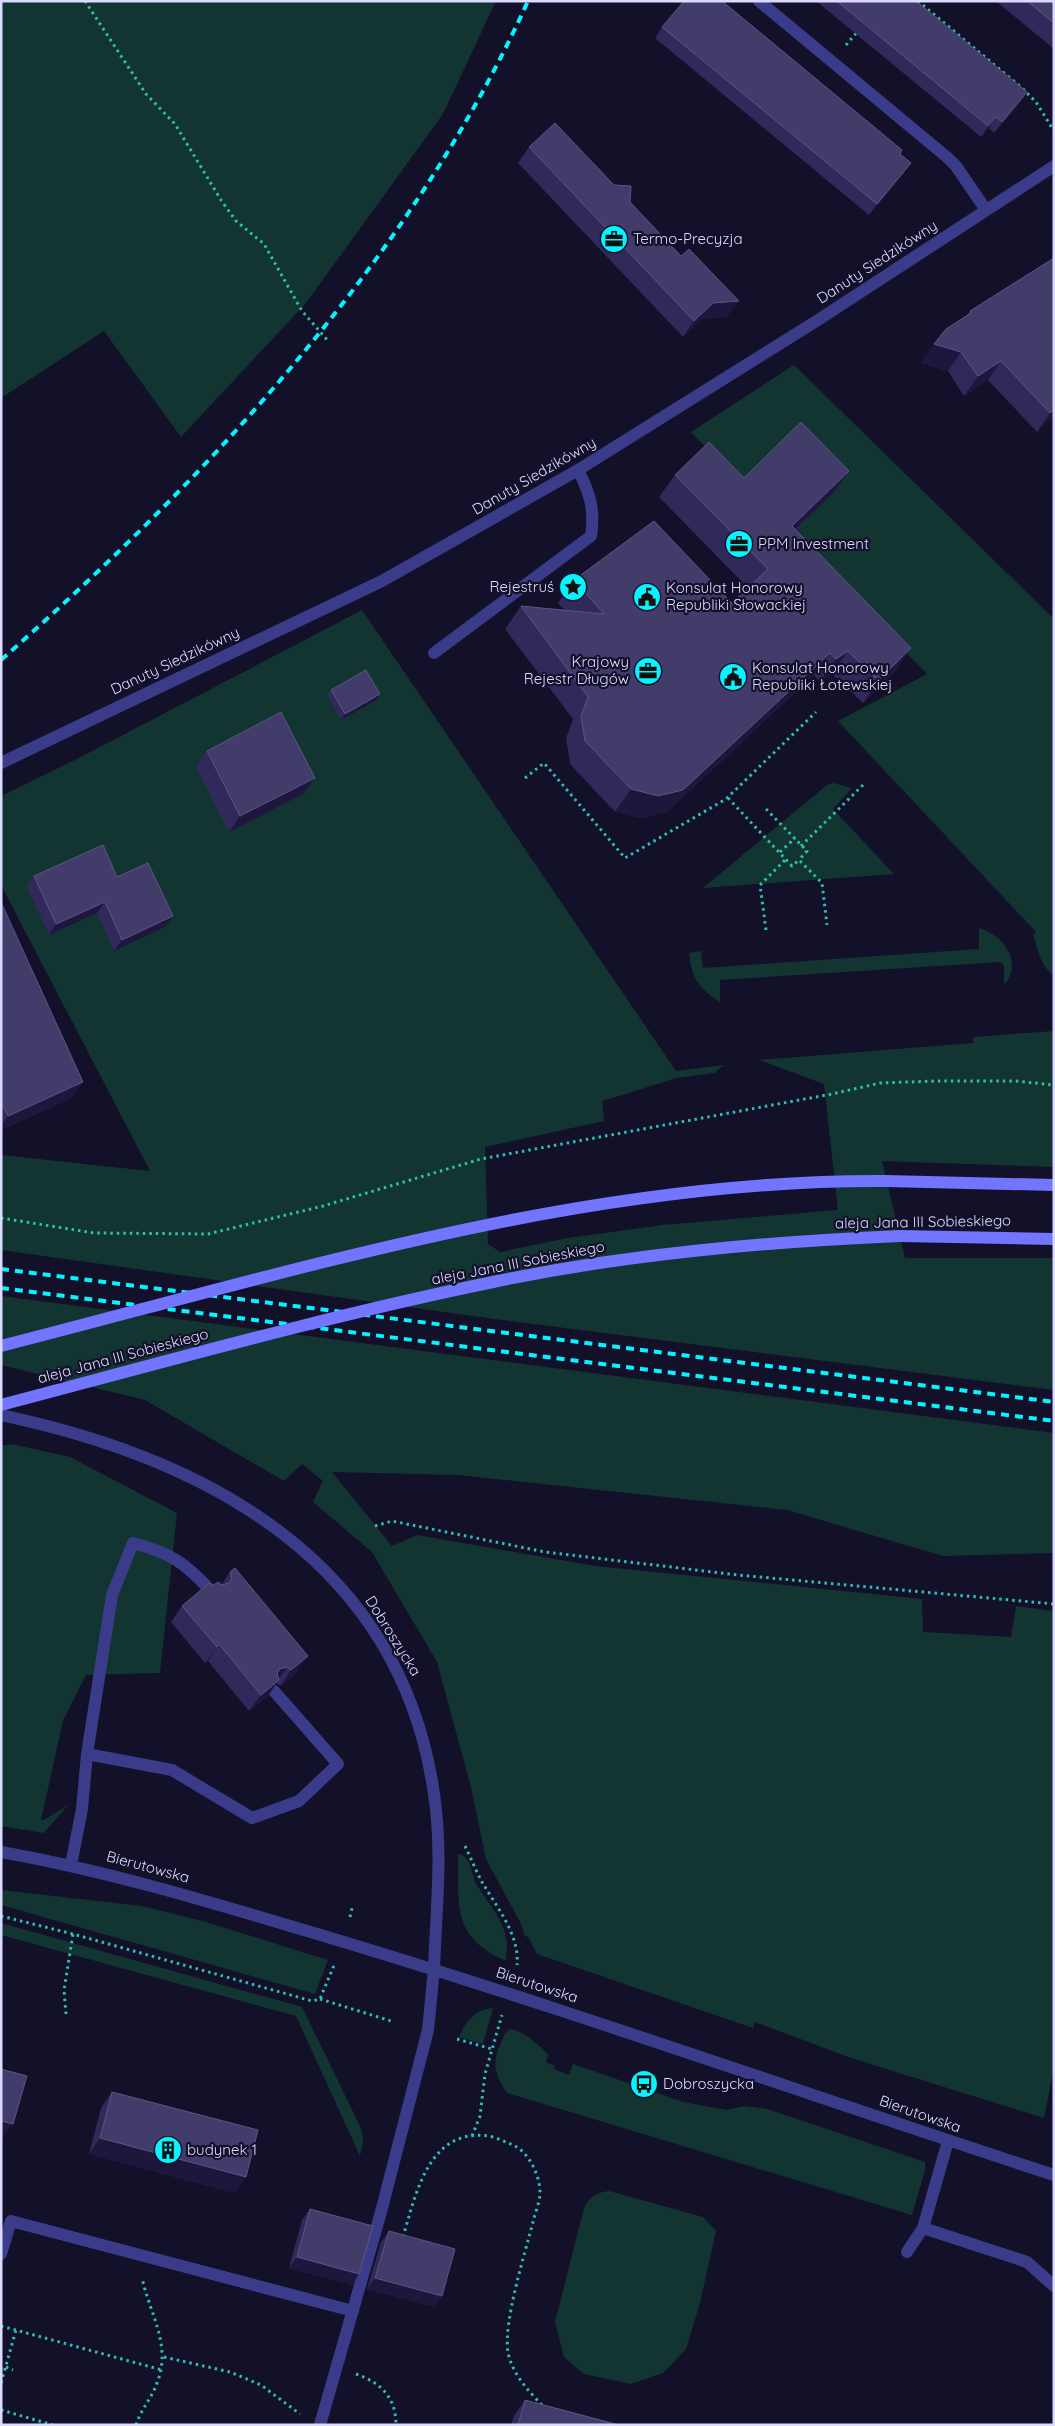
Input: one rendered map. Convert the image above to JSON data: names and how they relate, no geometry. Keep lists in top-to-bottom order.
{
  "streets": {
    "main road": ["aleja Jana III Sobieskiego"],
    "street": ["Danuty Siedzikówny", "Dobroszycka", "Bierutowska"]
  },
  "crossings": [
    ["Dobroszycka", "Bierutowska"]
  ],
  "places": {
    "office": ["Termo-Precyzja", "PPM Investment", "Krajowy Rejestr Długów"],
    "place": ["Rejestruś"],
    "public building": ["Konsulat Honorowy Republiki Słowackiej", "Konsulat Honorowy Republiki Łotewskiej"],
    "bus stop": ["Dobroszycka"],
    "building": ["budynek 1"]
  }
}
